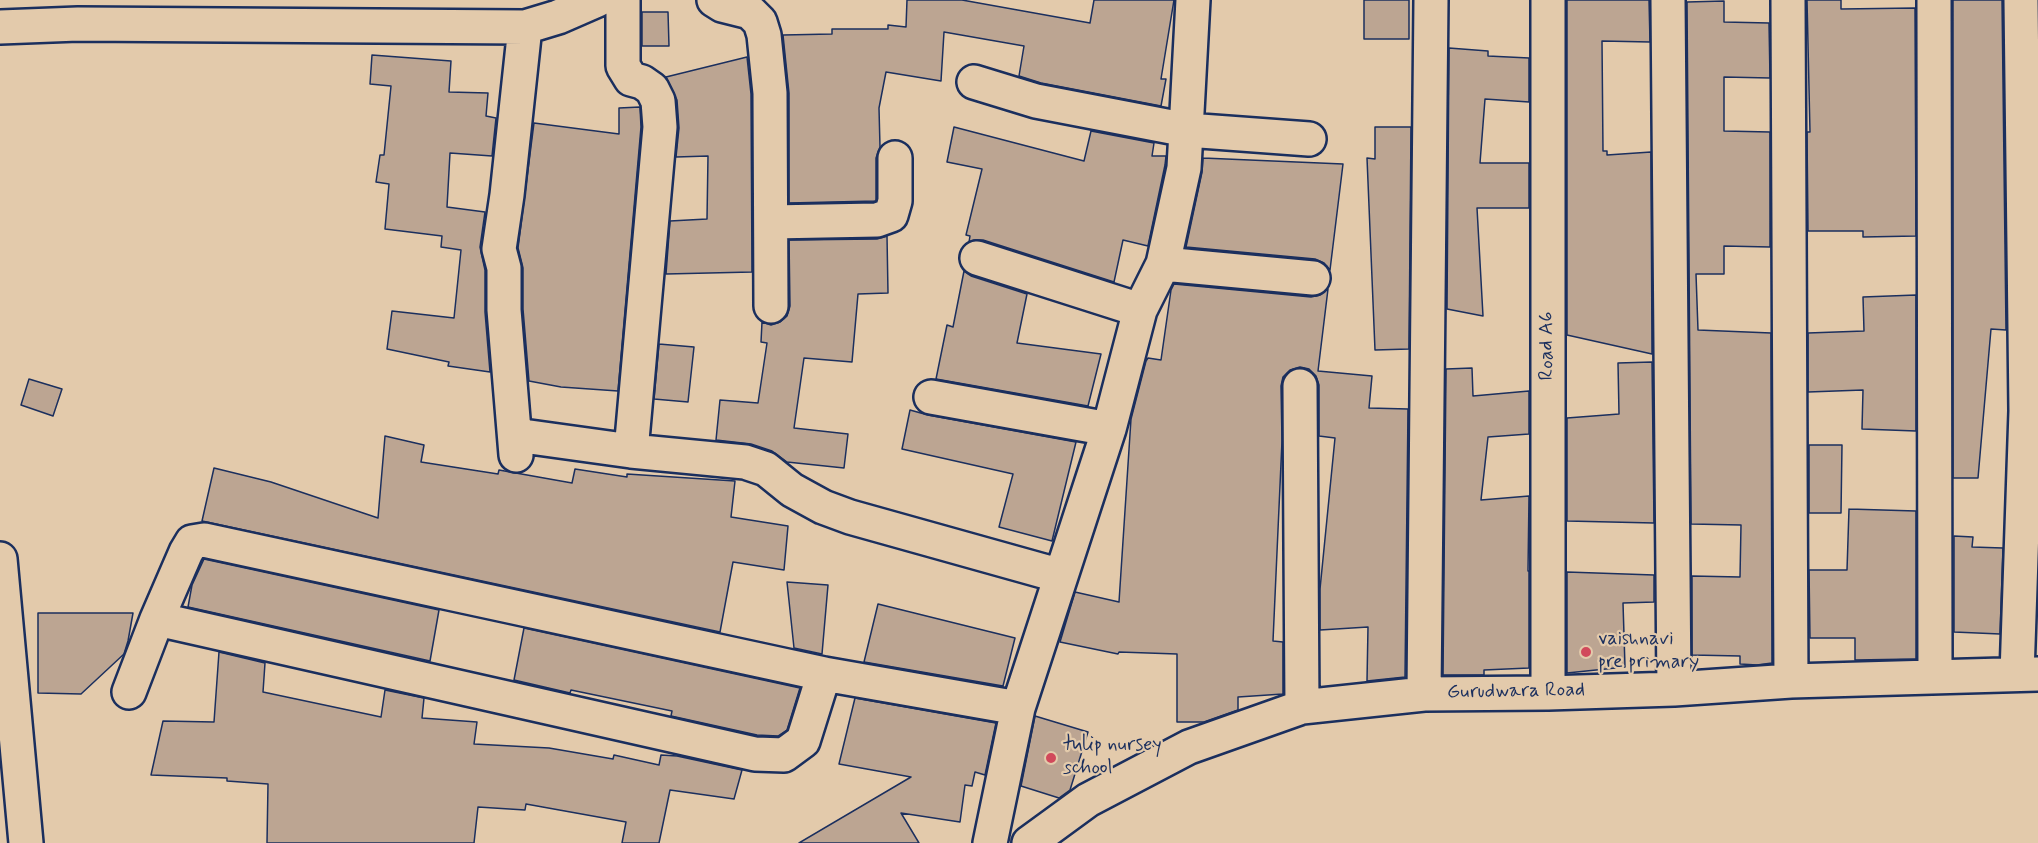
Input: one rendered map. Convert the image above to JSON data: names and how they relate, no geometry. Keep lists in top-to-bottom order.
{
  "streets": {
    "street": ["Road A6", "Gurudwara Road"]
  },
  "crossings": [
    ["Road A6", "Gurudwara Road"]
  ],
  "places": ["vaishnavi pre primary", "tulip nursey school"]
}
